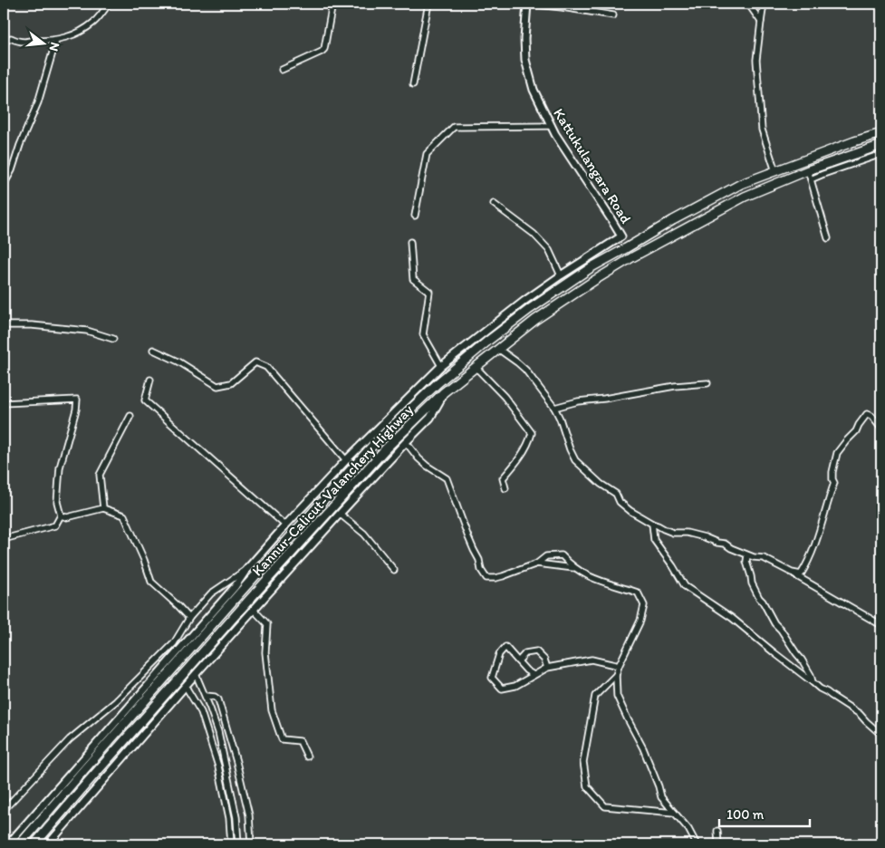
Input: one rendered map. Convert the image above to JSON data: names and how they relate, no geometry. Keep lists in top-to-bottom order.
{
  "streets": {
    "highway": ["Kannur-Calicut-Valanchery Highway"],
    "street": ["Kattukulangara Road"]
  },
  "scale_bar": "100 m",
  "north": "right"
}
